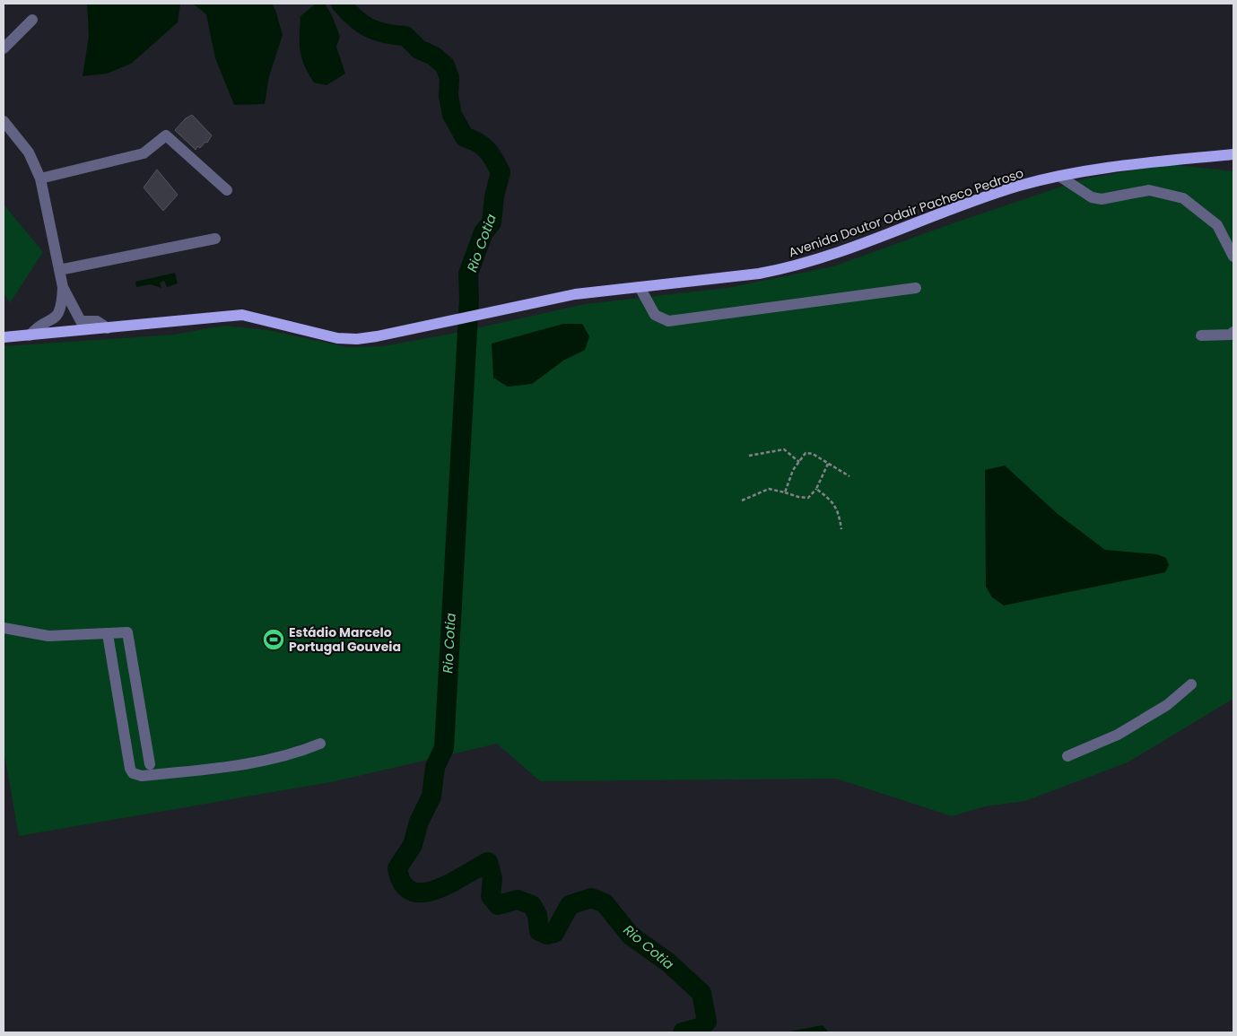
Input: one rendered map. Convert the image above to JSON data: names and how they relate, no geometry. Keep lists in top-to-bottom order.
{
  "streets": {
    "main road": ["Avenida Doutor Odair Pacheco Pedroso"]
  },
  "water": ["Rio Cotia"],
  "places": {
    "sports": ["Estádio Marcelo Portugal Gouveia"]
  }
}
